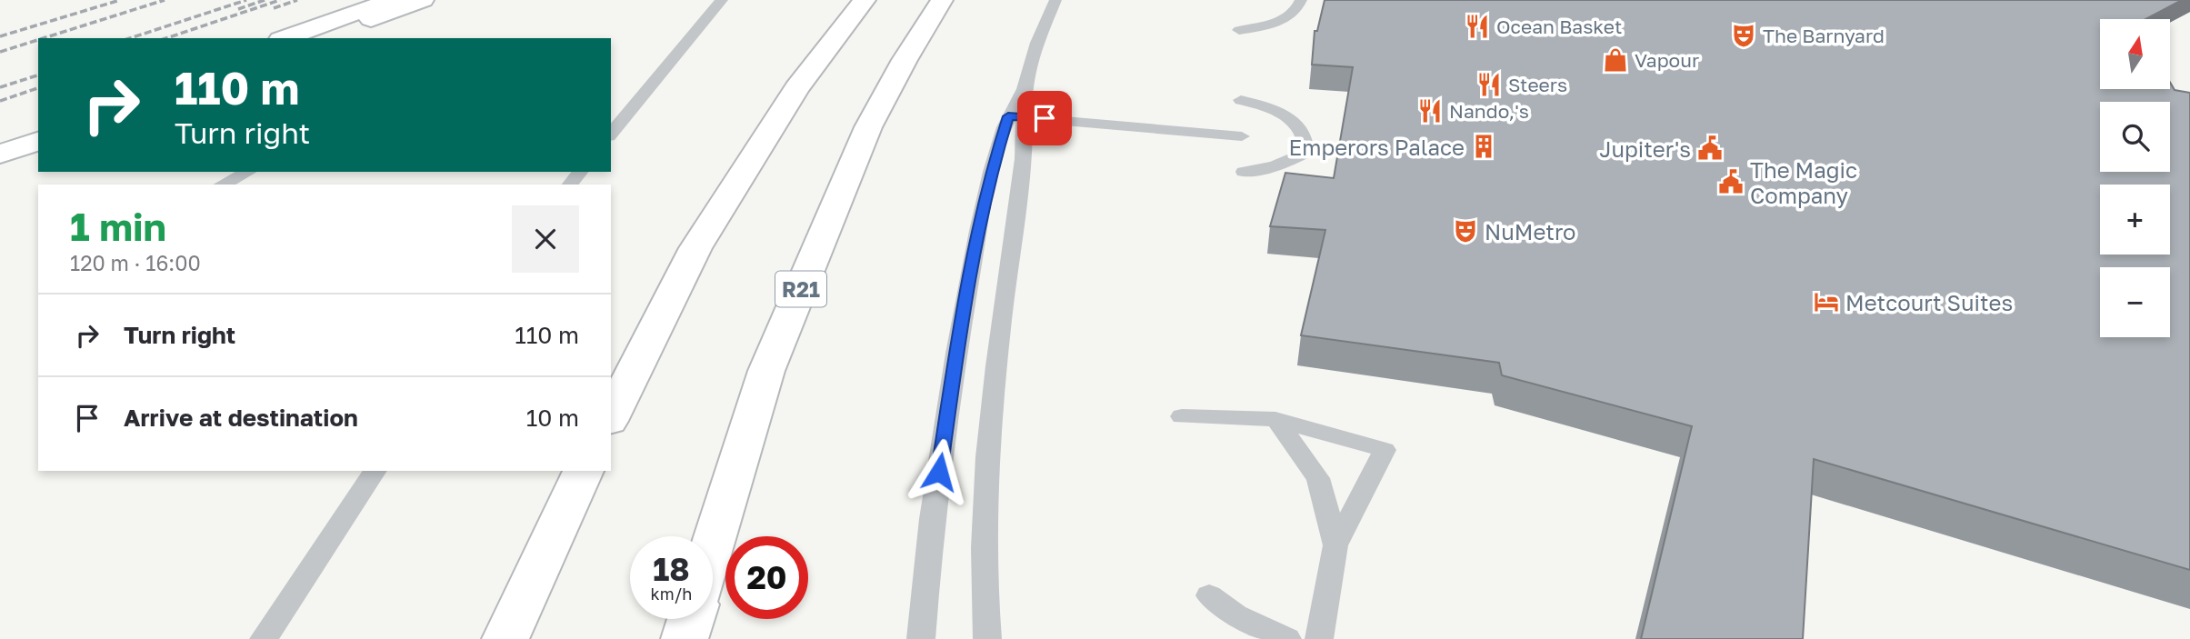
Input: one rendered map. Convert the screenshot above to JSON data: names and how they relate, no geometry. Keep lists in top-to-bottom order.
{
  "streets": {
    "main road": ["R21"]
  },
  "places": {
    "restaurant": ["Ocean Basket", "Steers", "Nando,'s"],
    "theatre": ["The Barnyard", "NuMetro"],
    "shop": ["Vapour"],
    "building": ["Emperors Palace"],
    "public building": ["Jupiter's", "The Magic Company"],
    "hotel": ["Metcourt Suites"]
  },
  "north": "top",
  "page": {
    "map_buttons": ["+", "−"],
    "turn": ["110 m", "Turn right"],
    "heading": ["1 min", "120 m · 16:00"],
    "list": [
      {
        "name": "Turn right",
        "value": "110 m"
      },
      {
        "name": "Arrive at destination",
        "value": "10 m"
      }
    ],
    "speed": "18 km/h",
    "limit": "20"
  }
}
